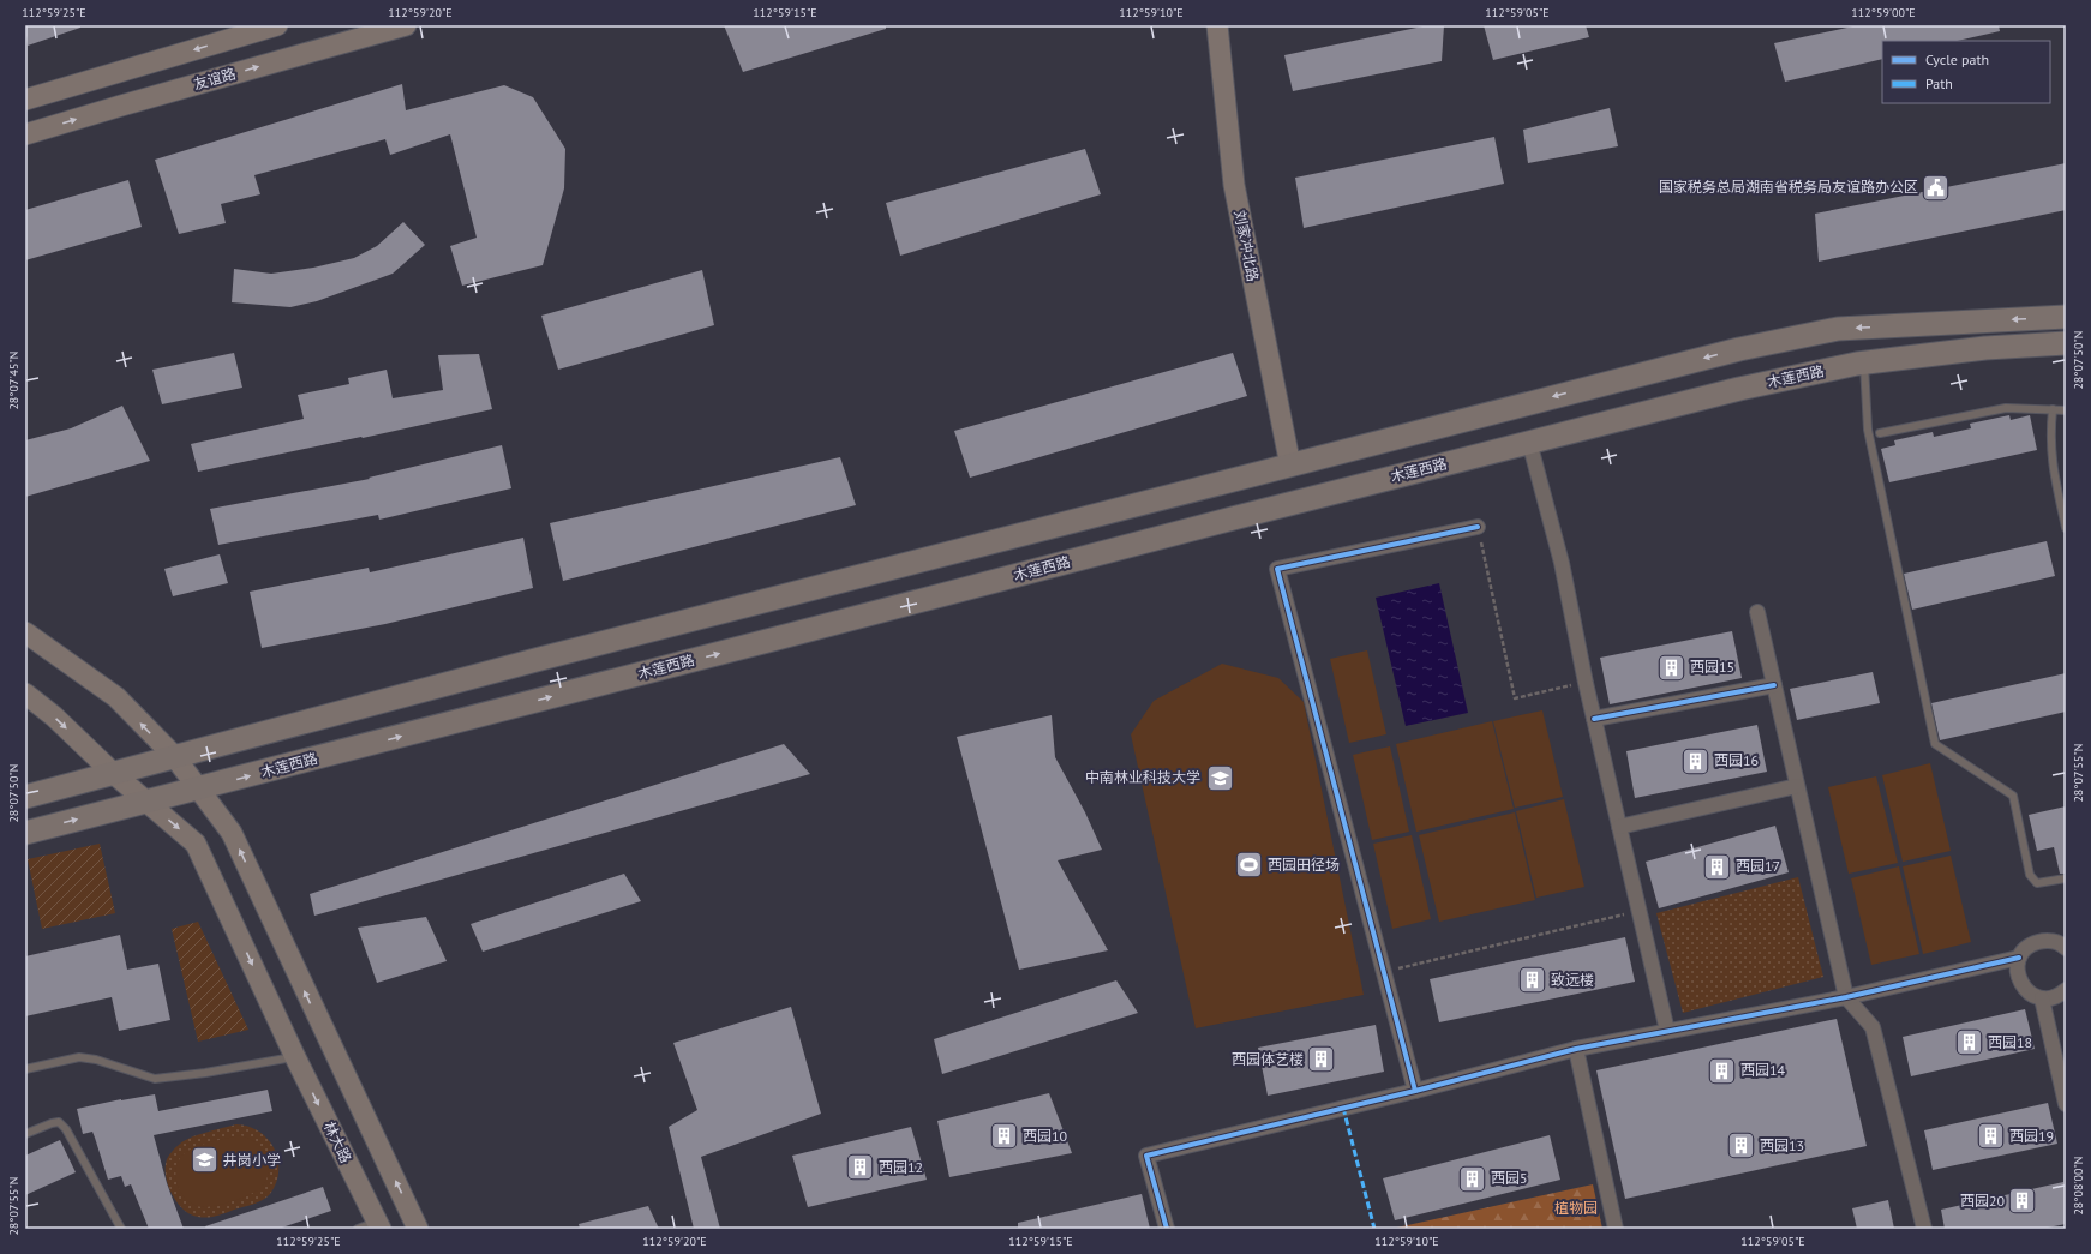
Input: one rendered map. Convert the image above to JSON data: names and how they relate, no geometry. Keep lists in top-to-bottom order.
{
  "streets": {
    "main road": [
      "友谊路",
      "刘家冲北路",
      "木莲西路",
      "林大路"
    ]
  },
  "crossings": [
    ["木莲西路", "林大路"]
  ],
  "parks": ["植物园"],
  "places": {
    "public building": ["国家税务总局湖南省税务局友谊路办公区"],
    "building": [
      "西园15",
      "西园16",
      "西园17",
      "致远楼",
      "西园18",
      "西园体艺楼",
      "西园14",
      "西园10",
      "西园19",
      "西园13",
      "西园12",
      "西园5",
      "西园20"
    ],
    "school or university": ["中南林业科技大学", "井岗小学"],
    "sports": ["西园田径场"]
  },
  "legend": ["Cycle path", "Path"],
  "coordinates": [
    "112°59'25\"E",
    "112°59'20\"E",
    "112°59'15\"E",
    "112°59'10\"E",
    "112°59'05\"E",
    "112°59'00\"E",
    "28°07'50\"N",
    "28°07'45\"N",
    "28°07'55\"N",
    "28°08'00\"N"
  ]
}
